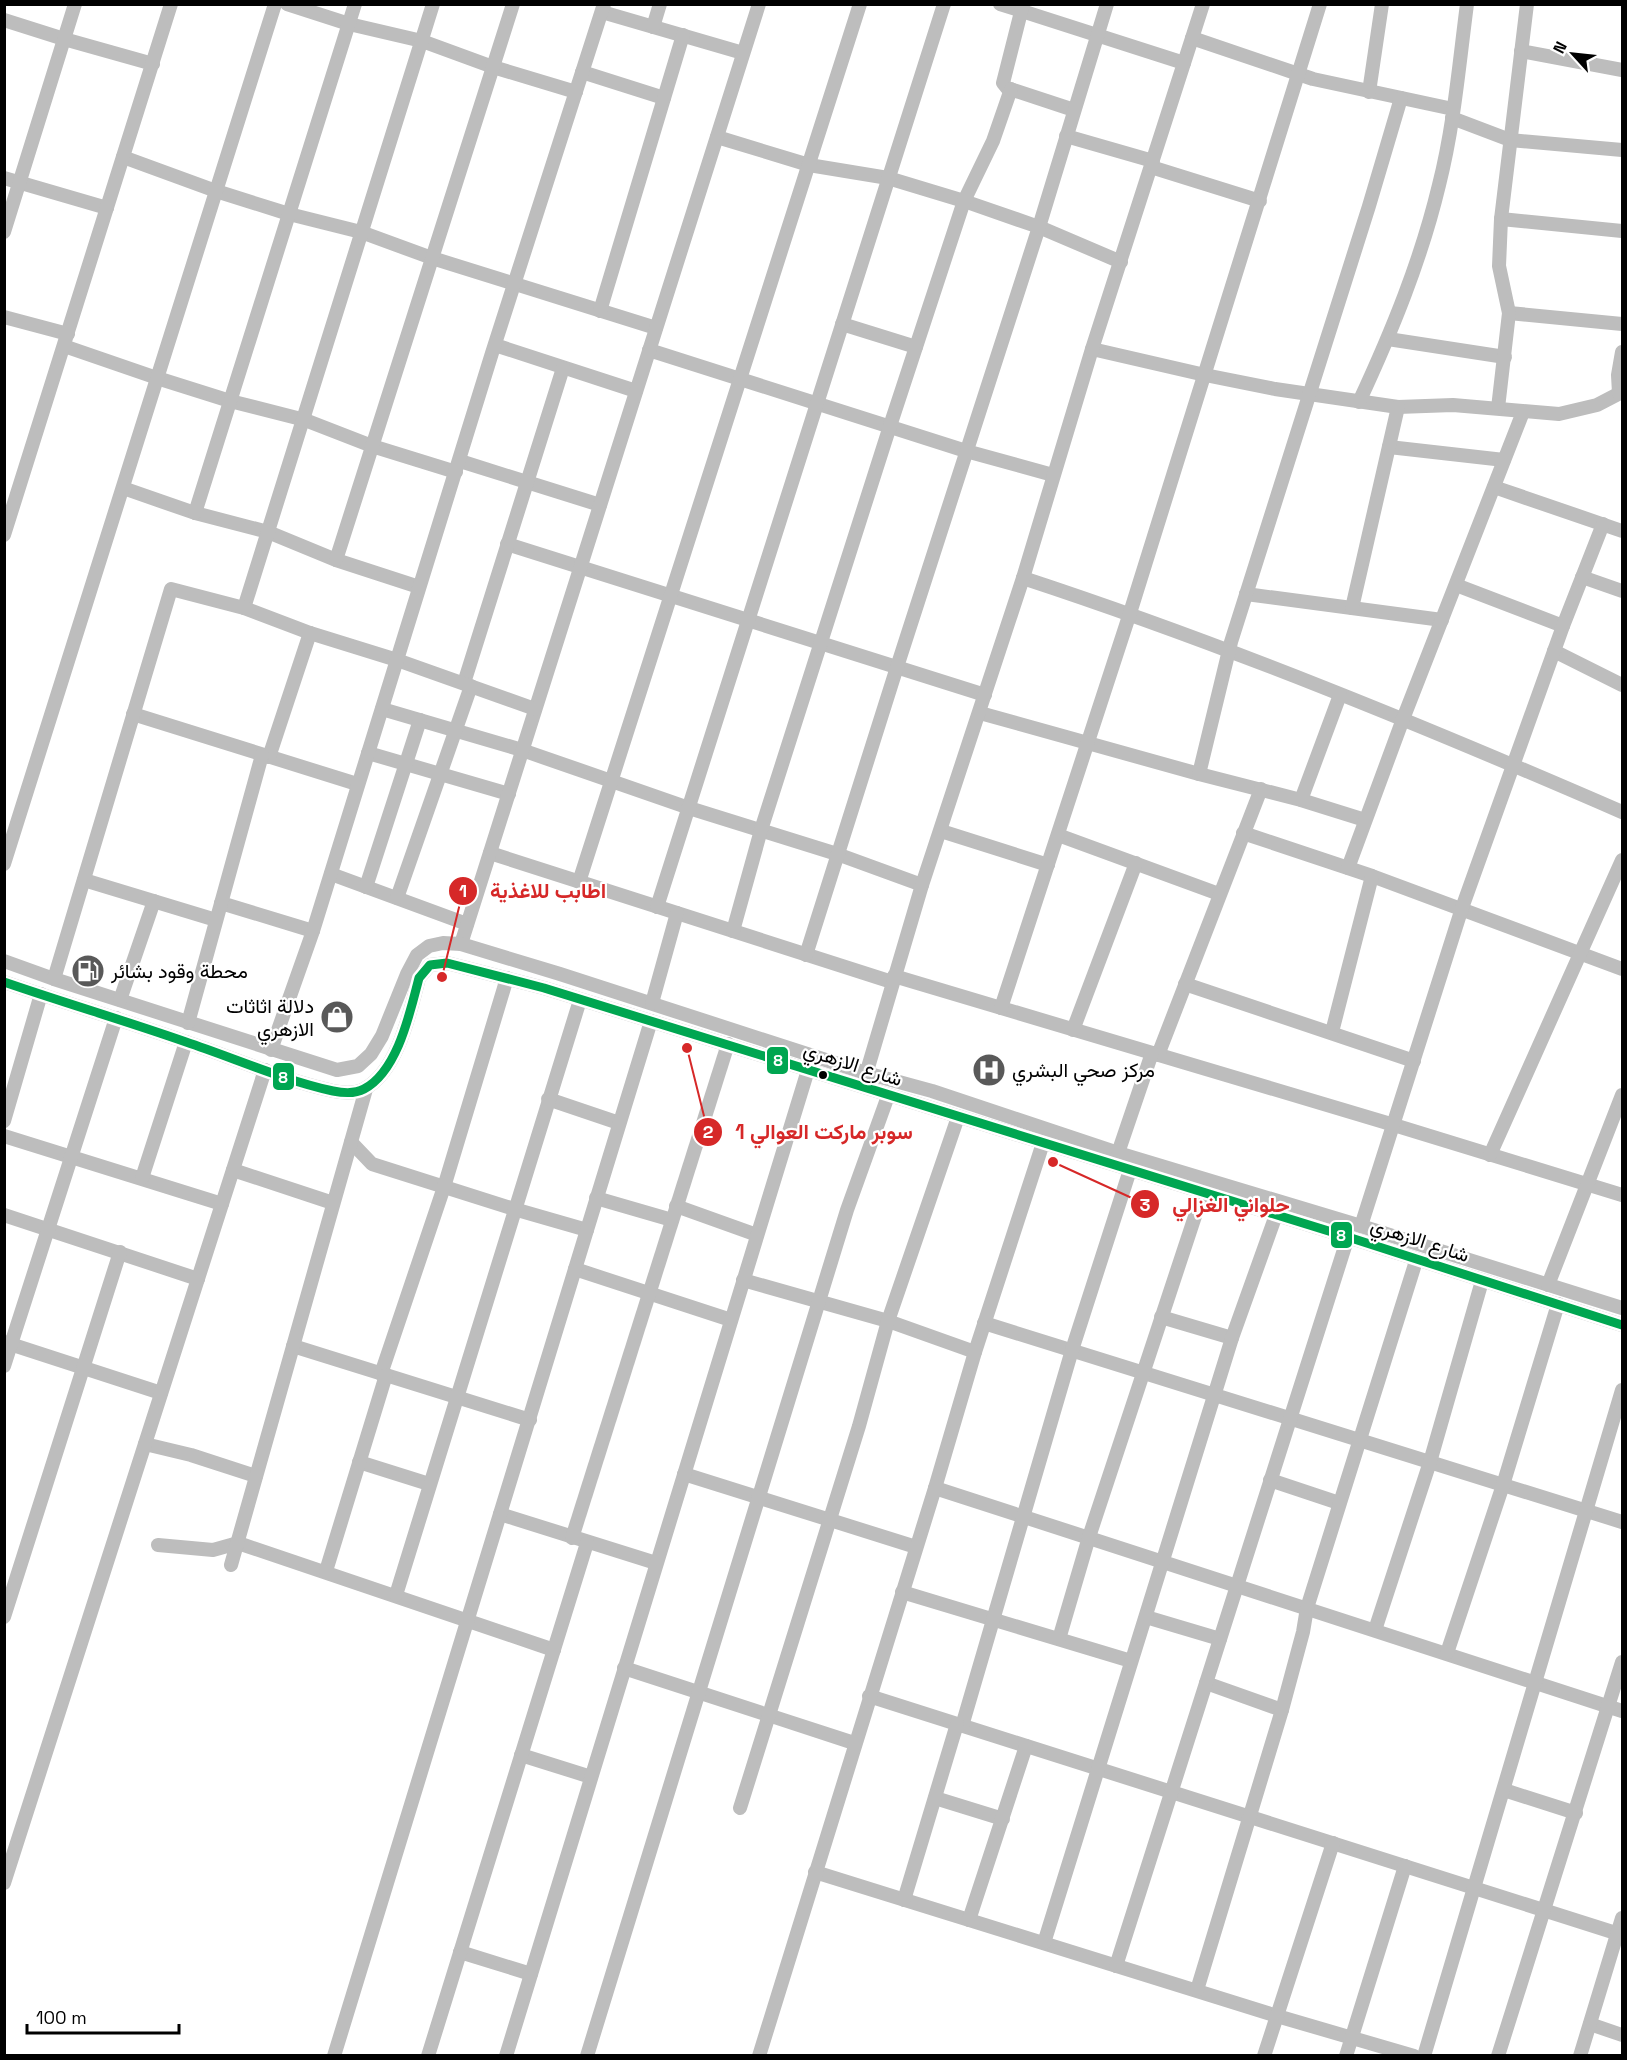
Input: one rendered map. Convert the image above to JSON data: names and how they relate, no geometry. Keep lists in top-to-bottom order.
{
  "streets": {
    "street": ["شارع الازهري"]
  },
  "places": {
    "fuel station": ["محطة وقود بشائر"],
    "other": ["اطابب للاغذية", "سوبر ماركت العوالي 1", "حلواني الغزالي"],
    "shop": ["دلالة اثاثات الازهري"],
    "hospital": ["مركز صحي البشري"]
  },
  "lines": ["transit line 8"],
  "scale_bar": "100 m",
  "north": "top left"
}
